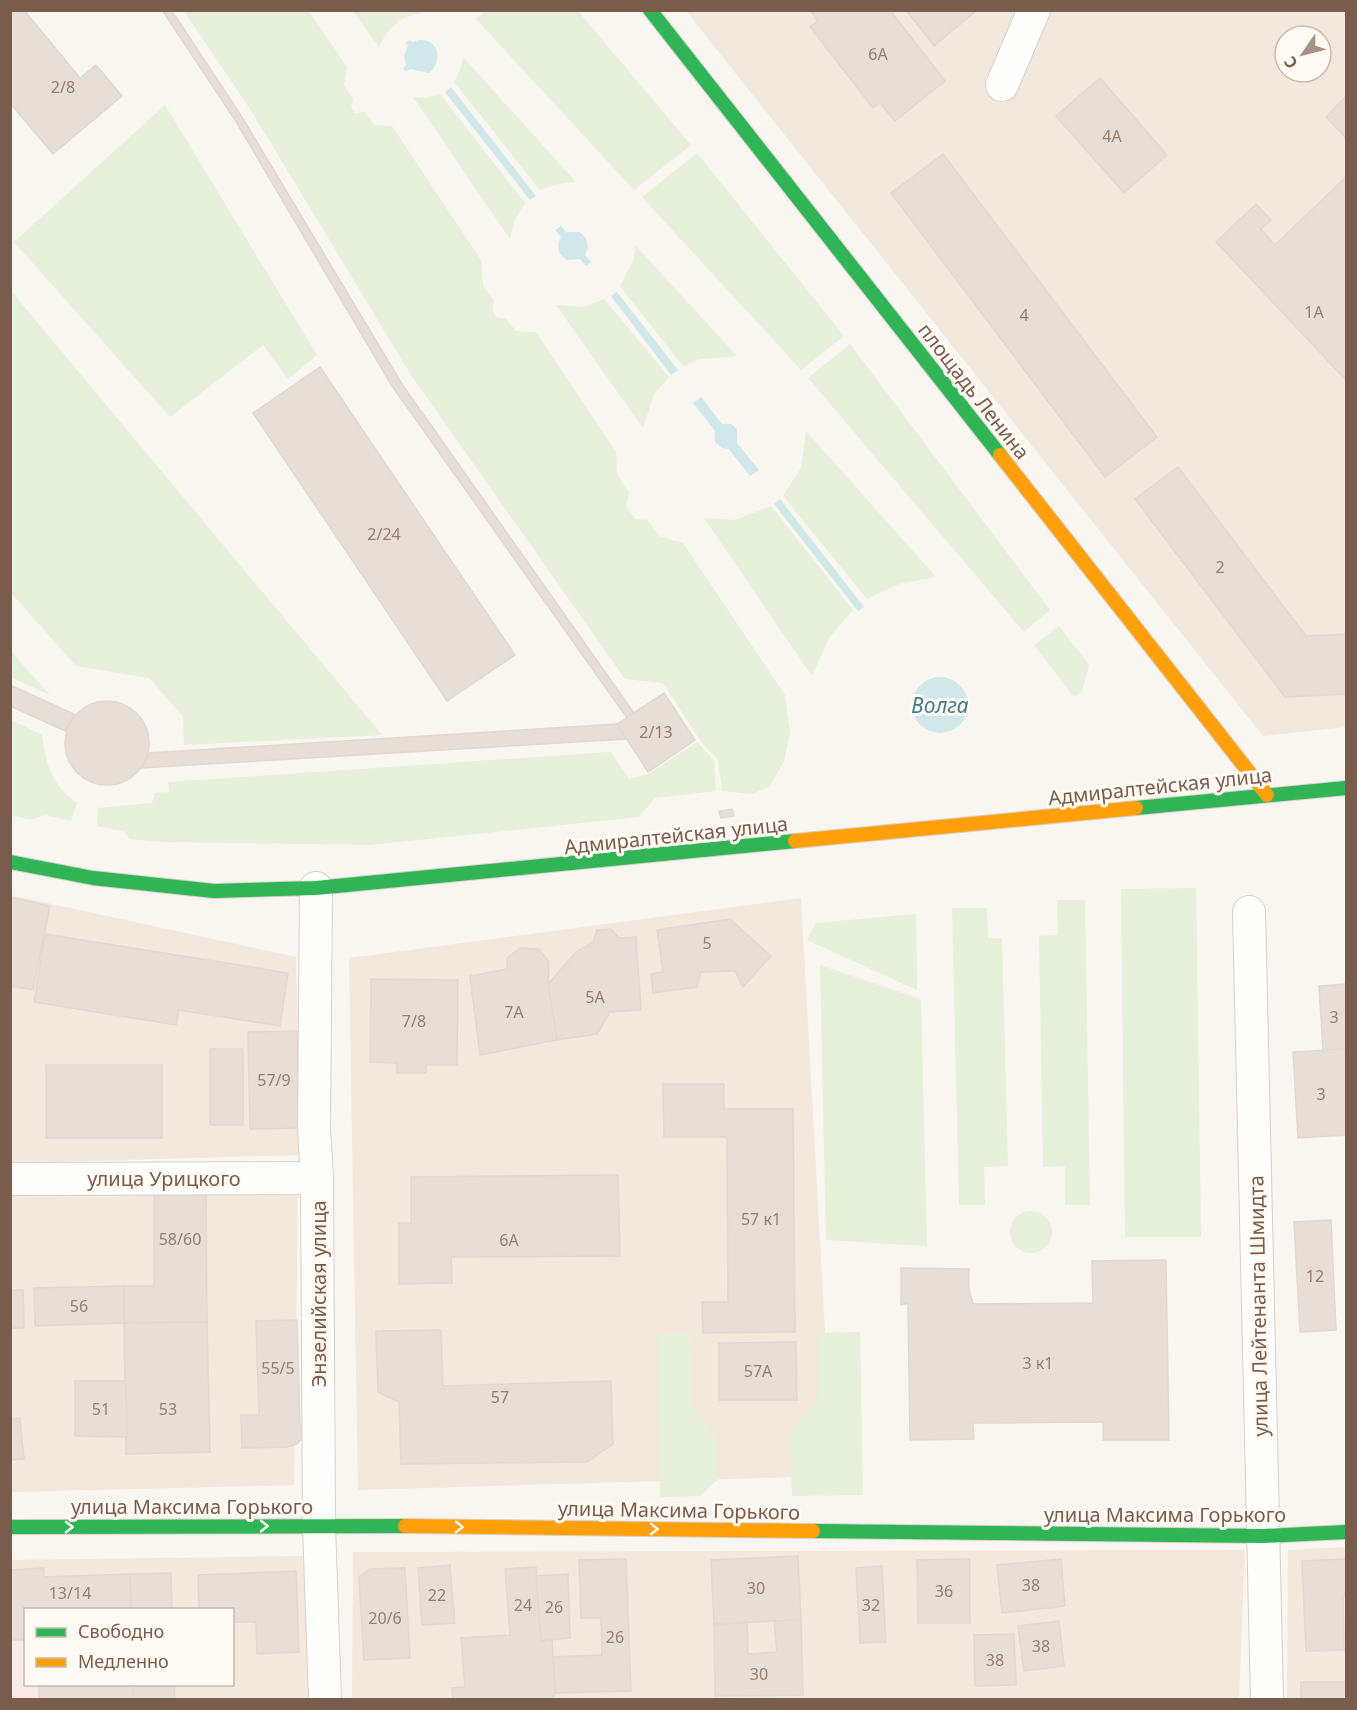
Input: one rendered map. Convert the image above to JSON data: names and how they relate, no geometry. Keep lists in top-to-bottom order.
{
  "streets": {
    "main road": ["площадь Ленина", "Адмиралтейская улица", "улица Максима Горького"],
    "street": ["улица Урицкого", "Энзелийская улица", "улица Лейтенанта Шмидта"]
  },
  "crossings": [
    ["площадь Ленина", "Адмиралтейская улица"],
    ["Адмиралтейская улица", "Энзелийская улица"],
    ["улица Урицкого", "Энзелийская улица"],
    ["Энзелийская улица", "улица Максима Горького"],
    ["улица Лейтенанта Шмидта", "улица Максима Горького"]
  ],
  "one_way": ["улица Максима Горького"],
  "water": ["Волга"],
  "house_numbers": [
    "6А",
    "2/8",
    "4А",
    "1А",
    "4",
    "2/24",
    "2",
    "2/13",
    "5",
    "5А",
    "7А",
    "3",
    "7/8",
    "57/9",
    "3",
    "57 к1",
    "58/60",
    "6А",
    "12",
    "56",
    "3 к1",
    "55/5",
    "57А",
    "57",
    "51",
    "53",
    "38",
    "30",
    "36",
    "13/14",
    "22",
    "24",
    "32",
    "26",
    "20/6",
    "26",
    "38",
    "38",
    "30"
  ],
  "legend": ["Свободно", "Медленно"],
  "north": "bottom left"
}
